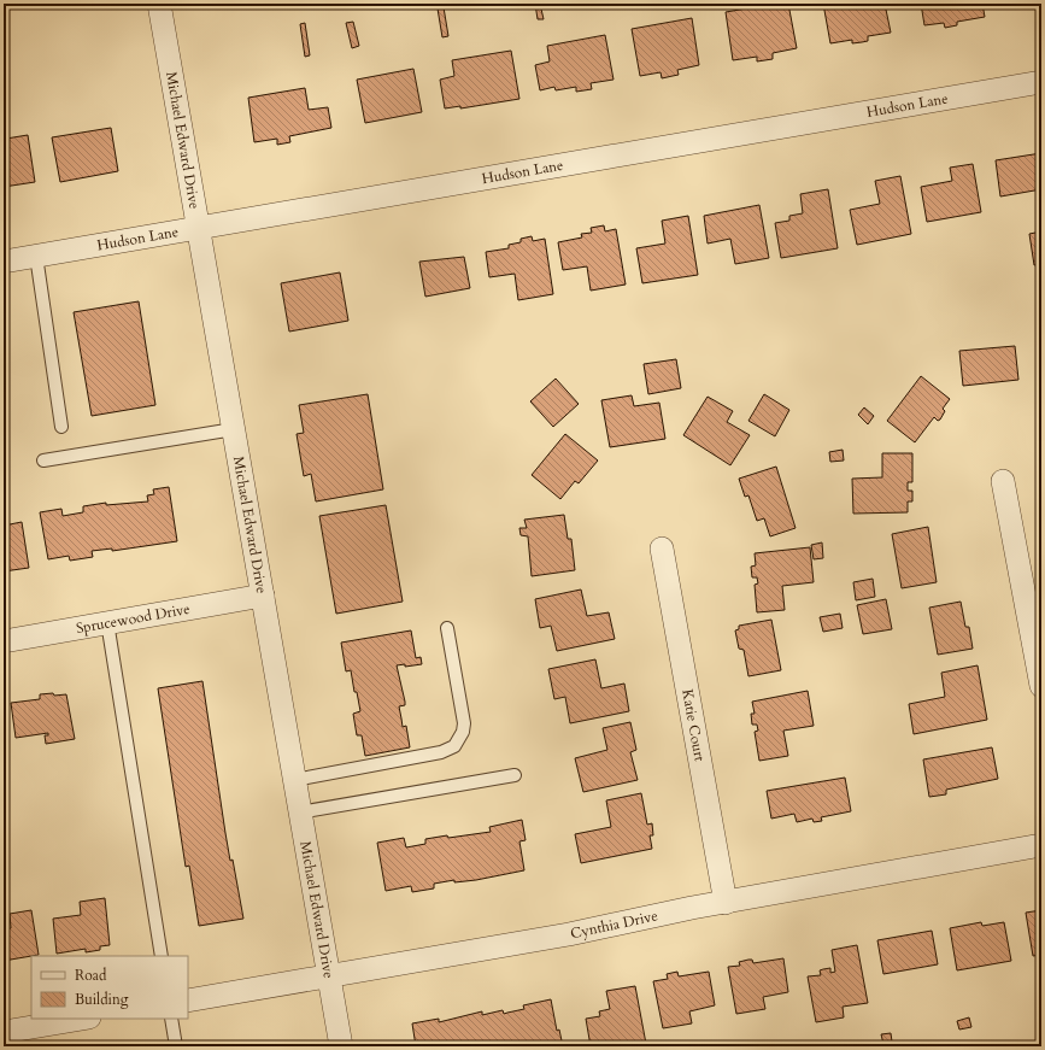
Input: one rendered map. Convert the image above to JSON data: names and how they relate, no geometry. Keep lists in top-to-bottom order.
{
  "streets": {
    "street": [
      "Hudson Lane",
      "Michael Edward Drive",
      "Sprucewood Drive",
      "Katie Court",
      "Cynthia Drive"
    ]
  },
  "crossings": [
    ["Hudson Lane", "Michael Edward Drive"],
    ["Michael Edward Drive", "Sprucewood Drive"],
    ["Michael Edward Drive", "Cynthia Drive"],
    ["Katie Court", "Cynthia Drive"]
  ],
  "legend": ["Road", "Building"]
}
